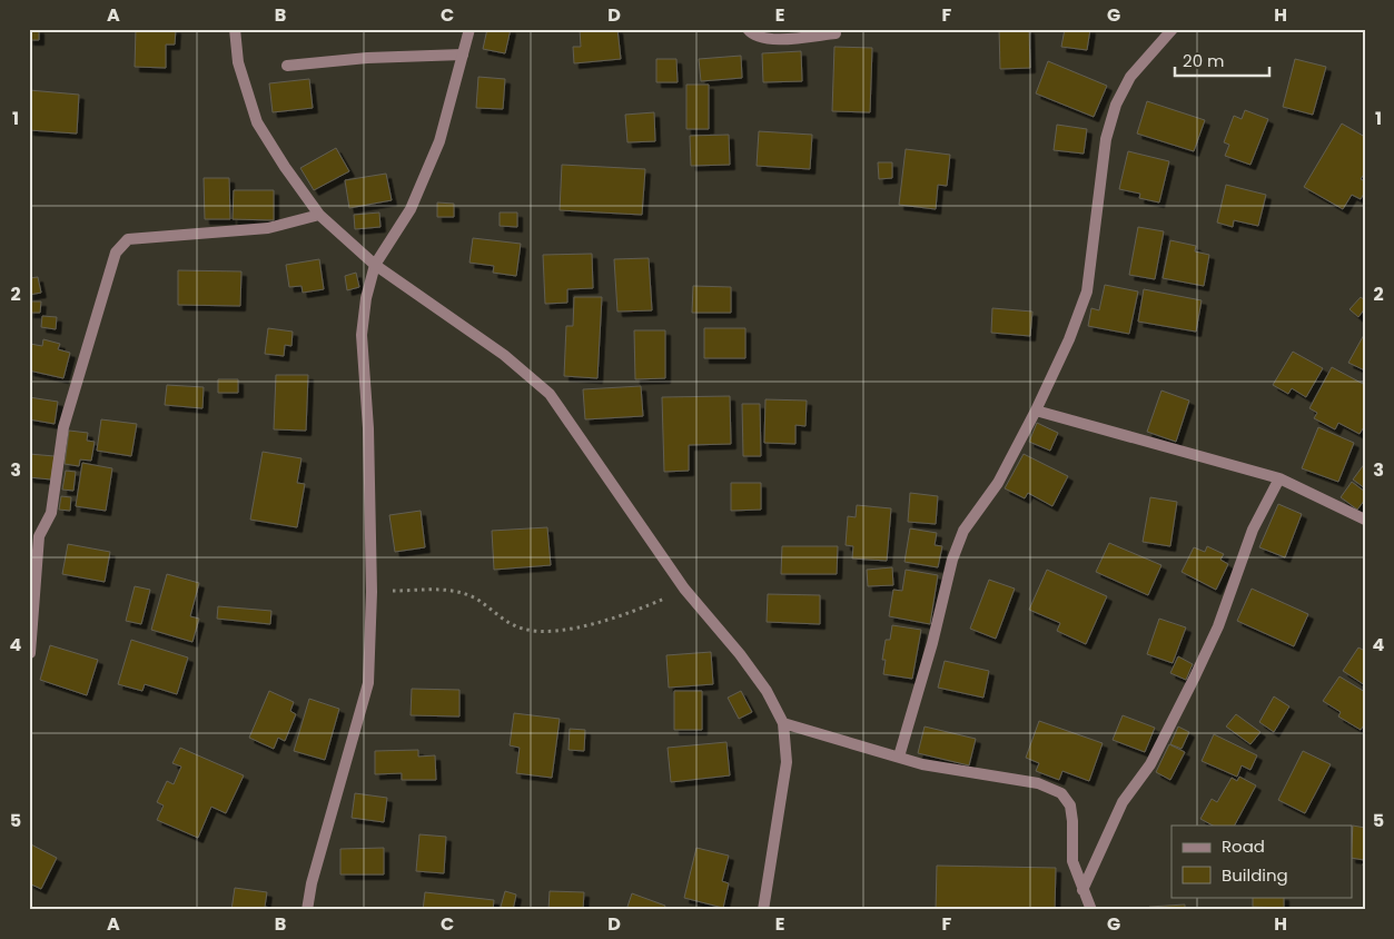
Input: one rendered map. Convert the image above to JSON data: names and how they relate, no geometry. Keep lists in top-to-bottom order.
{
  "legend": ["Road", "Building"],
  "scale_bar": "20 m",
  "grid": {
    "columns": [
      "A",
      "B",
      "C",
      "D",
      "E",
      "F",
      "G",
      "H"
    ],
    "rows": [
      "1",
      "2",
      "3",
      "4",
      "5"
    ]
  }
}
